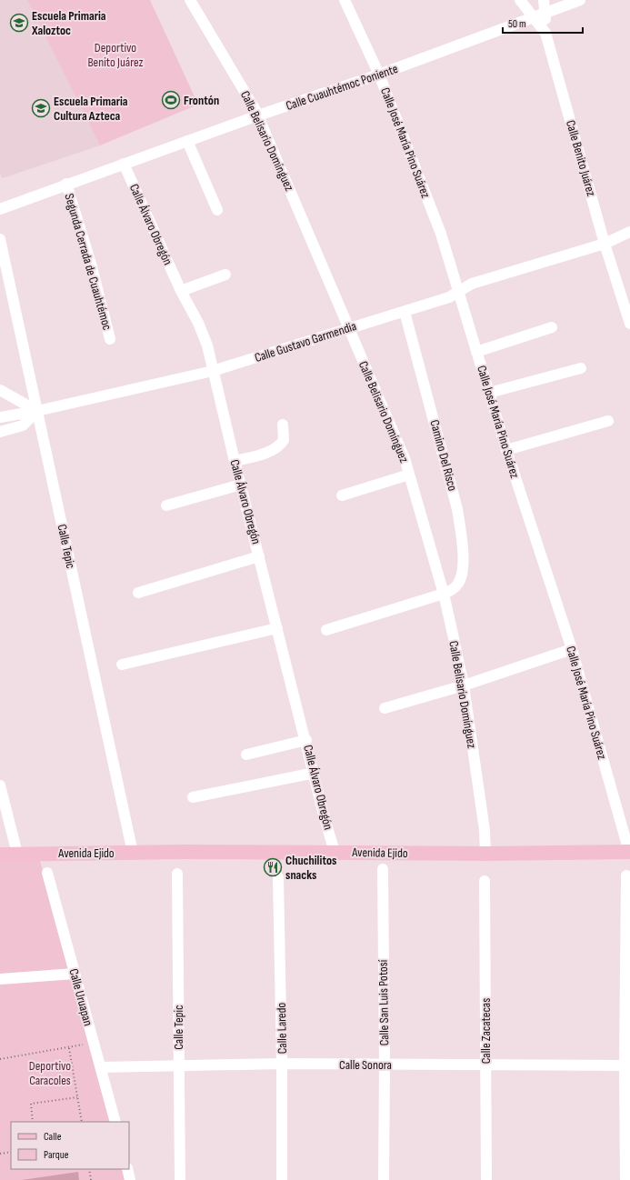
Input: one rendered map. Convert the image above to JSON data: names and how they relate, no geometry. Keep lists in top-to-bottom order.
{
  "streets": {
    "main road": ["Avenida Ejido"],
    "street": [
      "Calle Cuauhtémoc Poniente",
      "Calle Belisario Domínguez",
      "Calle José María Pino Suárez",
      "Calle Benito Juárez",
      "Calle Álvaro Obregón",
      "Segunda Cerrada de Cuauhtémoc",
      "Calle Gustavo Garmendia",
      "Camino Del Risco",
      "Calle Tepic",
      "Calle Uruapan",
      "Calle San Luis Potosí",
      "Calle Laredo",
      "Calle Zacatecas",
      "Calle Sonora"
    ]
  },
  "crossings": [
    ["Calle Cuauhtémoc Poniente", "Calle Belisario Domínguez"],
    ["Calle Cuauhtémoc Poniente", "Calle José María Pino Suárez"],
    ["Calle Cuauhtémoc Poniente", "Calle Benito Juárez"],
    ["Calle Cuauhtémoc Poniente", "Calle Álvaro Obregón"],
    ["Calle Cuauhtémoc Poniente", "Segunda Cerrada de Cuauhtémoc"],
    ["Calle Belisario Domínguez", "Calle Gustavo Garmendia"],
    ["Calle Belisario Domínguez", "Camino Del Risco"],
    ["Calle Belisario Domínguez", "Avenida Ejido"],
    ["Calle José María Pino Suárez", "Calle Gustavo Garmendia"],
    ["Calle José María Pino Suárez", "Avenida Ejido"],
    ["Calle Benito Juárez", "Calle Gustavo Garmendia"],
    ["Calle Álvaro Obregón", "Calle Gustavo Garmendia"],
    ["Calle Álvaro Obregón", "Avenida Ejido"],
    ["Calle Gustavo Garmendia", "Camino Del Risco"],
    ["Calle Gustavo Garmendia", "Calle Tepic"],
    ["Calle Tepic", "Avenida Ejido"],
    ["Calle Tepic", "Calle Sonora"],
    ["Calle Uruapan", "Calle Sonora"],
    ["Calle San Luis Potosí", "Calle Sonora"],
    ["Calle Laredo", "Calle Sonora"],
    ["Calle Zacatecas", "Calle Sonora"]
  ],
  "parks": ["Deportivo Benito Juárez", "Deportivo Caracoles"],
  "places": {
    "school or university": ["Escuela Primaria Xaloztoc", "Escuela Primaria Cultura Azteca"],
    "sports": ["Frontón"],
    "restaurant": ["Chuchilitos snacks"]
  },
  "legend": ["Calle", "Parque"],
  "scale_bar": "50 m"
}
